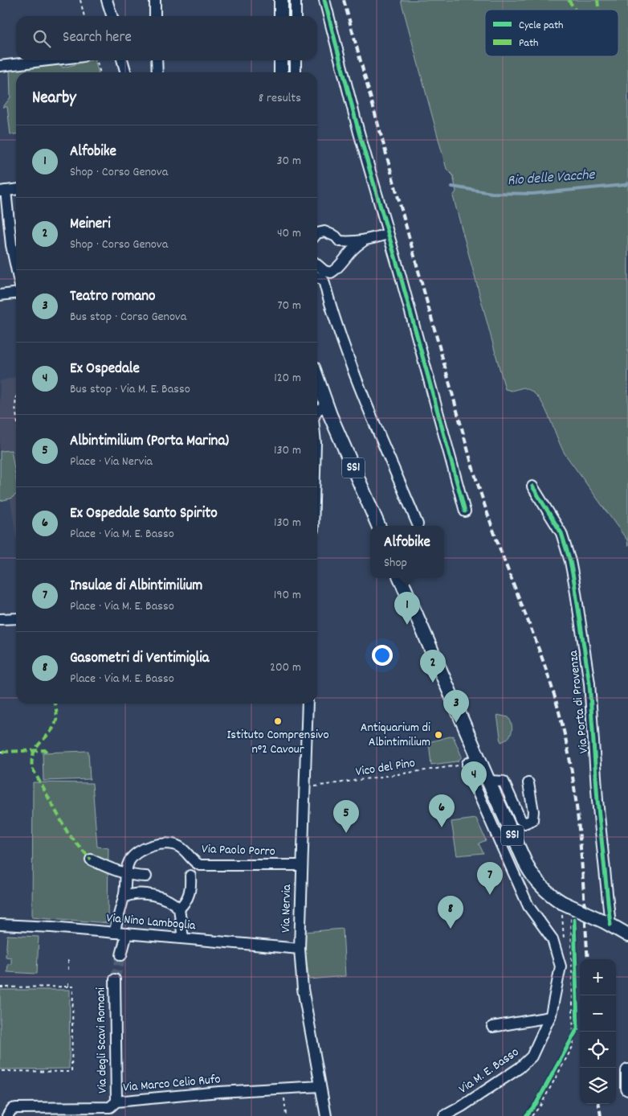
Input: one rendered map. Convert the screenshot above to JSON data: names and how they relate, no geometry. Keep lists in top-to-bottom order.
{
  "streets": {
    "main road": ["SS1"],
    "street": [
      "Via Porta di Provenza",
      "Via Paolo Porro",
      "Via Nervia",
      "Via Nino Lamboglia",
      "Via degli Scavi Romani",
      "Via M. E. Basso",
      "Via Marco Celio Rufo"
    ],
    "path": ["Vico del Pino"]
  },
  "crossings": [
    ["SS1", "Via Porta di Provenza"],
    ["SS1", "Vico del Pino"],
    ["SS1", "Via M. E. Basso"],
    ["Vico del Pino", "Via Nervia"],
    ["Vico del Pino", "Via M. E. Basso"],
    ["Via Paolo Porro", "Via Nervia"],
    ["Via Nervia", "Via Nino Lamboglia"],
    ["Via Nervia", "Via Marco Celio Rufo"],
    ["Via degli Scavi Romani", "Via Marco Celio Rufo"]
  ],
  "water": ["Rio delle Vacche"],
  "places": ["Istituto Comprensivo n°2 Cavour", "Antiquarium di Albintimilium"],
  "legend": ["Cycle path", "Path"],
  "page": {
    "search": "Search here",
    "heading": ["Nearby", "8 results"],
    "list": [
      {
        "mark": "1",
        "name": "Alfobike",
        "note": "Shop · Corso Genova",
        "value": "30 m"
      },
      {
        "mark": "2",
        "name": "Meineri",
        "note": "Shop · Corso Genova",
        "value": "40 m"
      },
      {
        "mark": "3",
        "name": "Teatro romano",
        "note": "Bus stop · Corso Genova",
        "value": "70 m"
      },
      {
        "mark": "4",
        "name": "Ex Ospedale",
        "note": "Bus stop · Via M. E. Basso",
        "value": "120 m"
      },
      {
        "mark": "5",
        "name": "Albintimilium (Porta Marina)",
        "note": "Place · Via Nervia",
        "value": "130 m"
      },
      {
        "mark": "6",
        "name": "Ex Ospedale Santo Spirito",
        "note": "Place · Via M. E. Basso",
        "value": "130 m"
      },
      {
        "mark": "7",
        "name": "Insulae di Albintimilium",
        "note": "Place · Via M. E. Basso",
        "value": "190 m"
      },
      {
        "mark": "8",
        "name": "Gasometri di Ventimiglia",
        "note": "Place · Via M. E. Basso",
        "value": "200 m"
      }
    ],
    "popup": ["Alfobike", "Shop"],
    "pins": [
      "1",
      "2",
      "3",
      "4",
      "6",
      "5",
      "7",
      "8"
    ],
    "map_buttons": ["+", "−"]
  }
}
